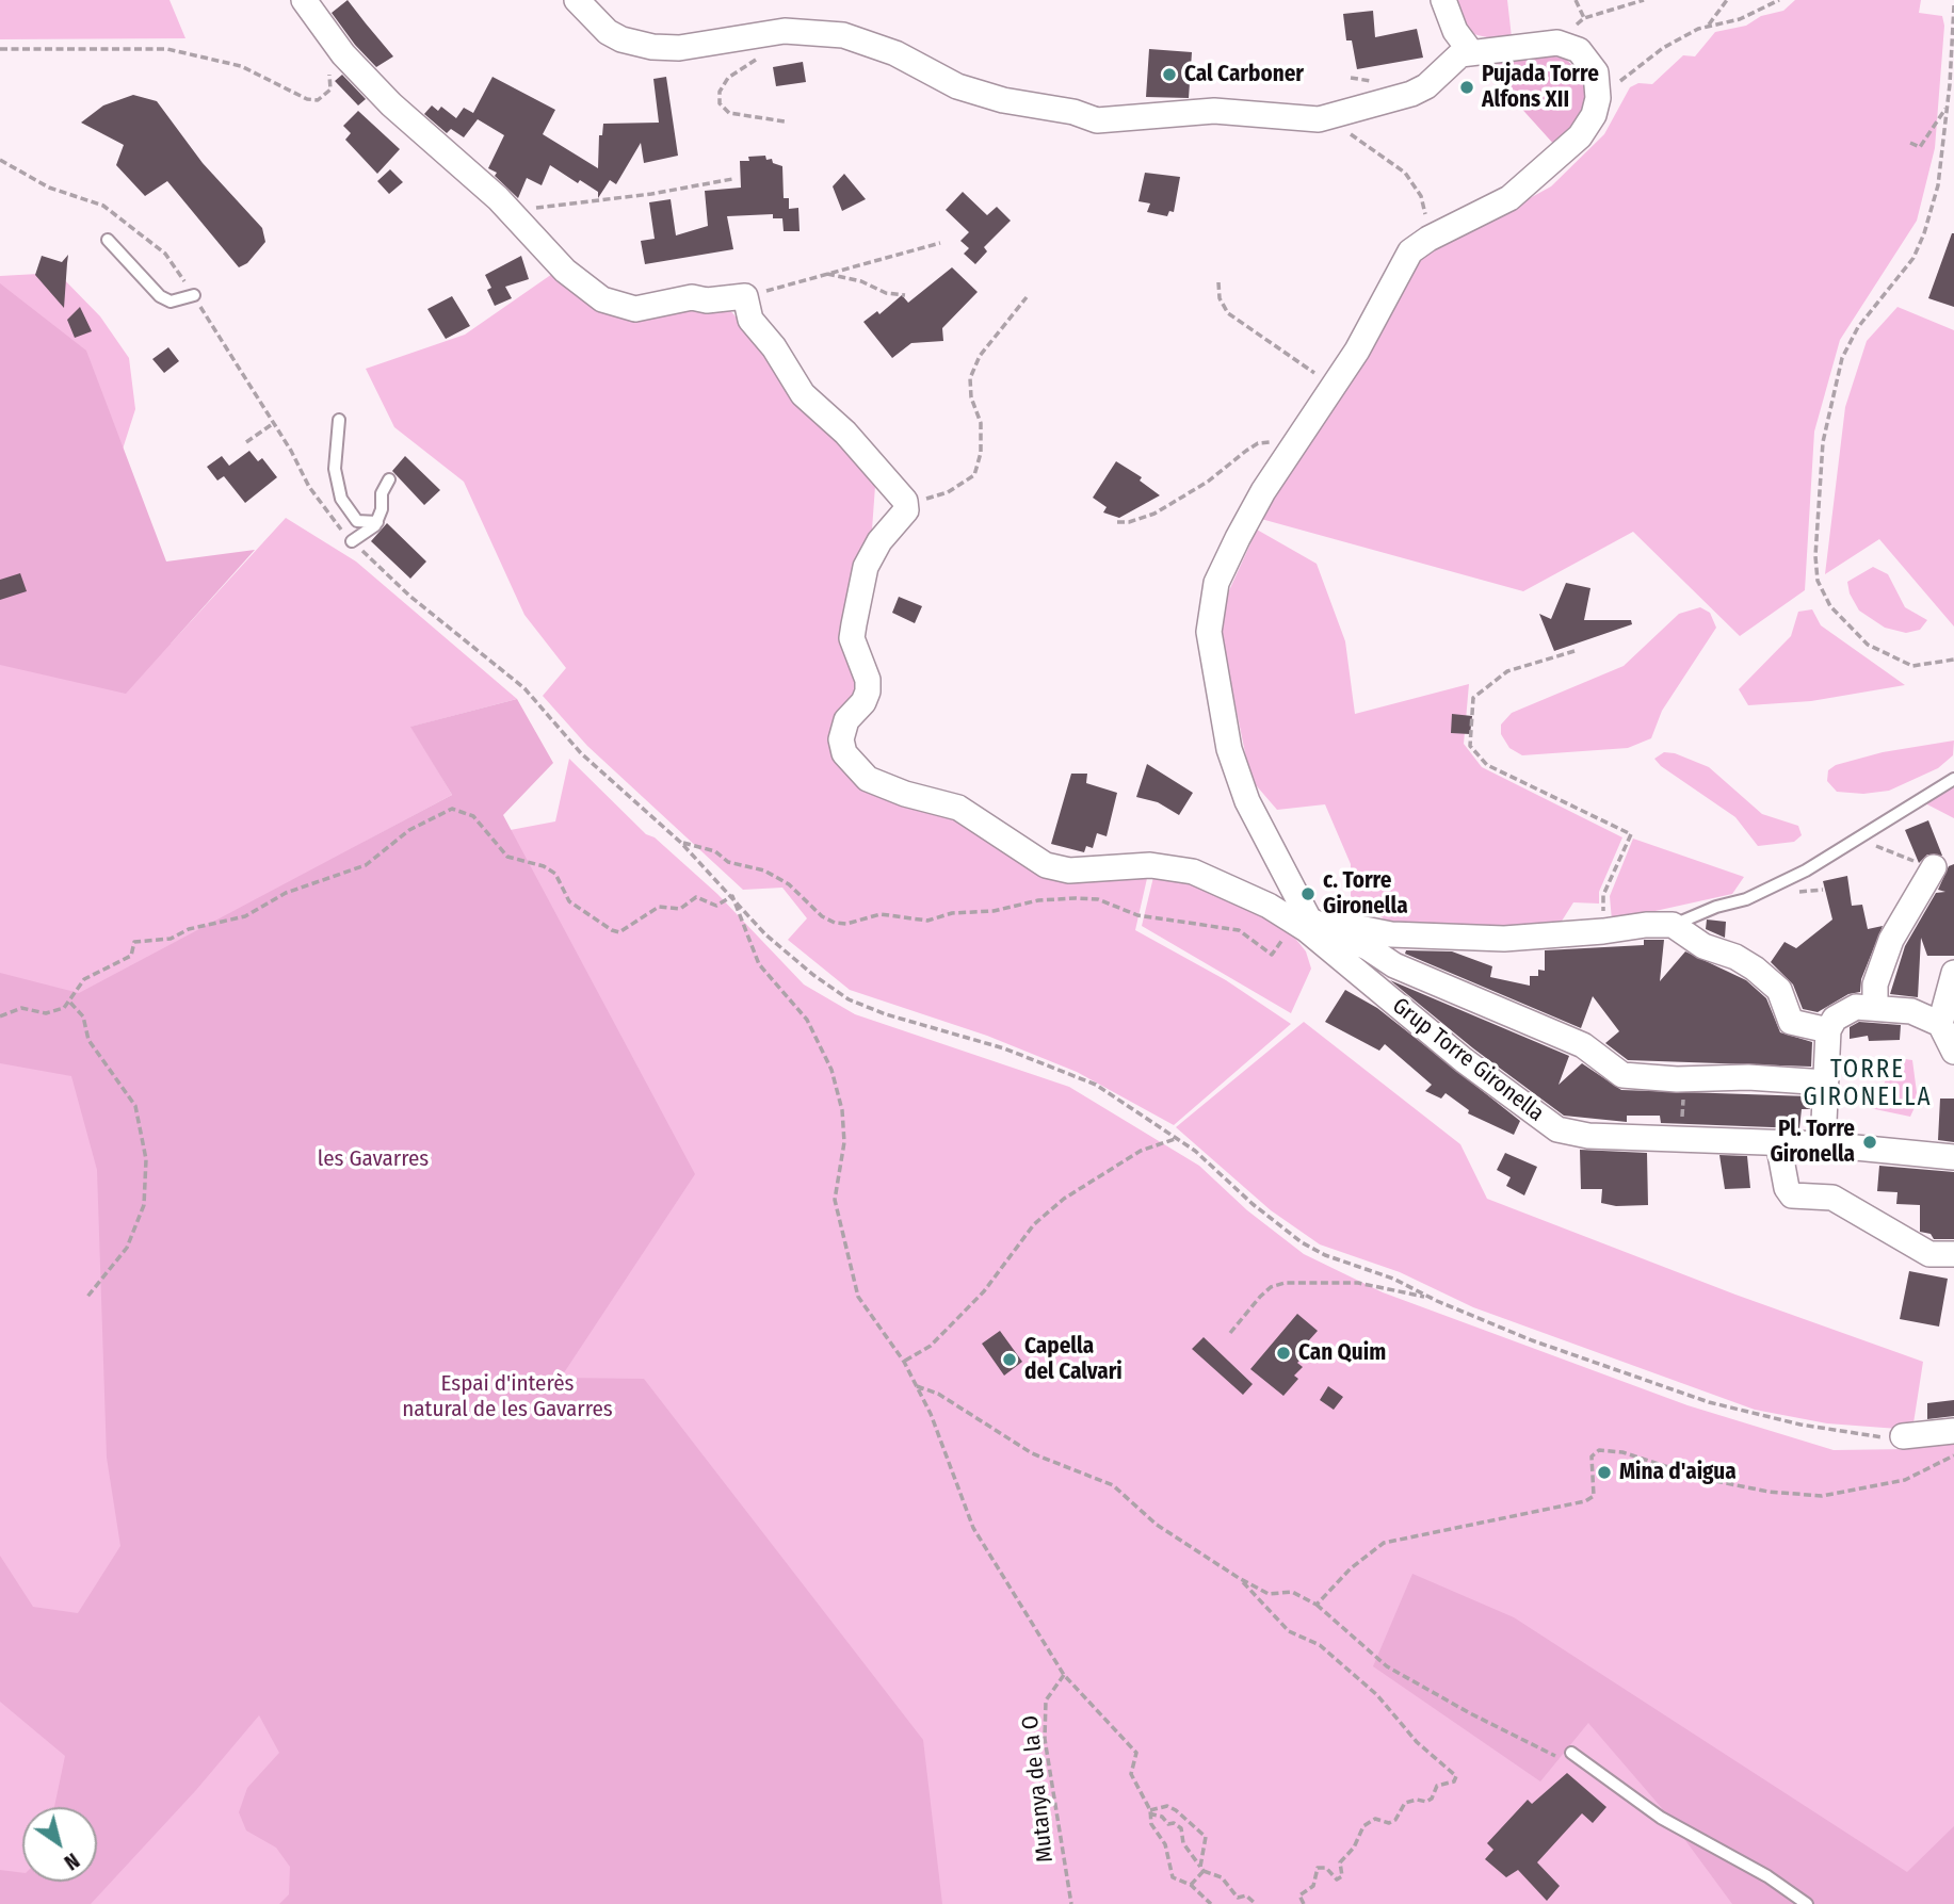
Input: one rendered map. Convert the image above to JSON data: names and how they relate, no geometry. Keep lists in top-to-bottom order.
{
  "streets": {
    "street": ["Grup Torre Gironella"],
    "path": ["Mutanya de la O"]
  },
  "districts": ["TORRE GIRONELLA"],
  "parks": ["les Gavarres", "Espai d'interès natural de les Gavarres"],
  "places": [
    "Cal Carboner",
    "Pujada Torre Alfons XII",
    "c. Torre Gironella",
    "Pl. Torre Gironella",
    "Can Quim",
    "Capella del Calvari",
    "Mina d'aigua"
  ],
  "north": "bottom right"
}
